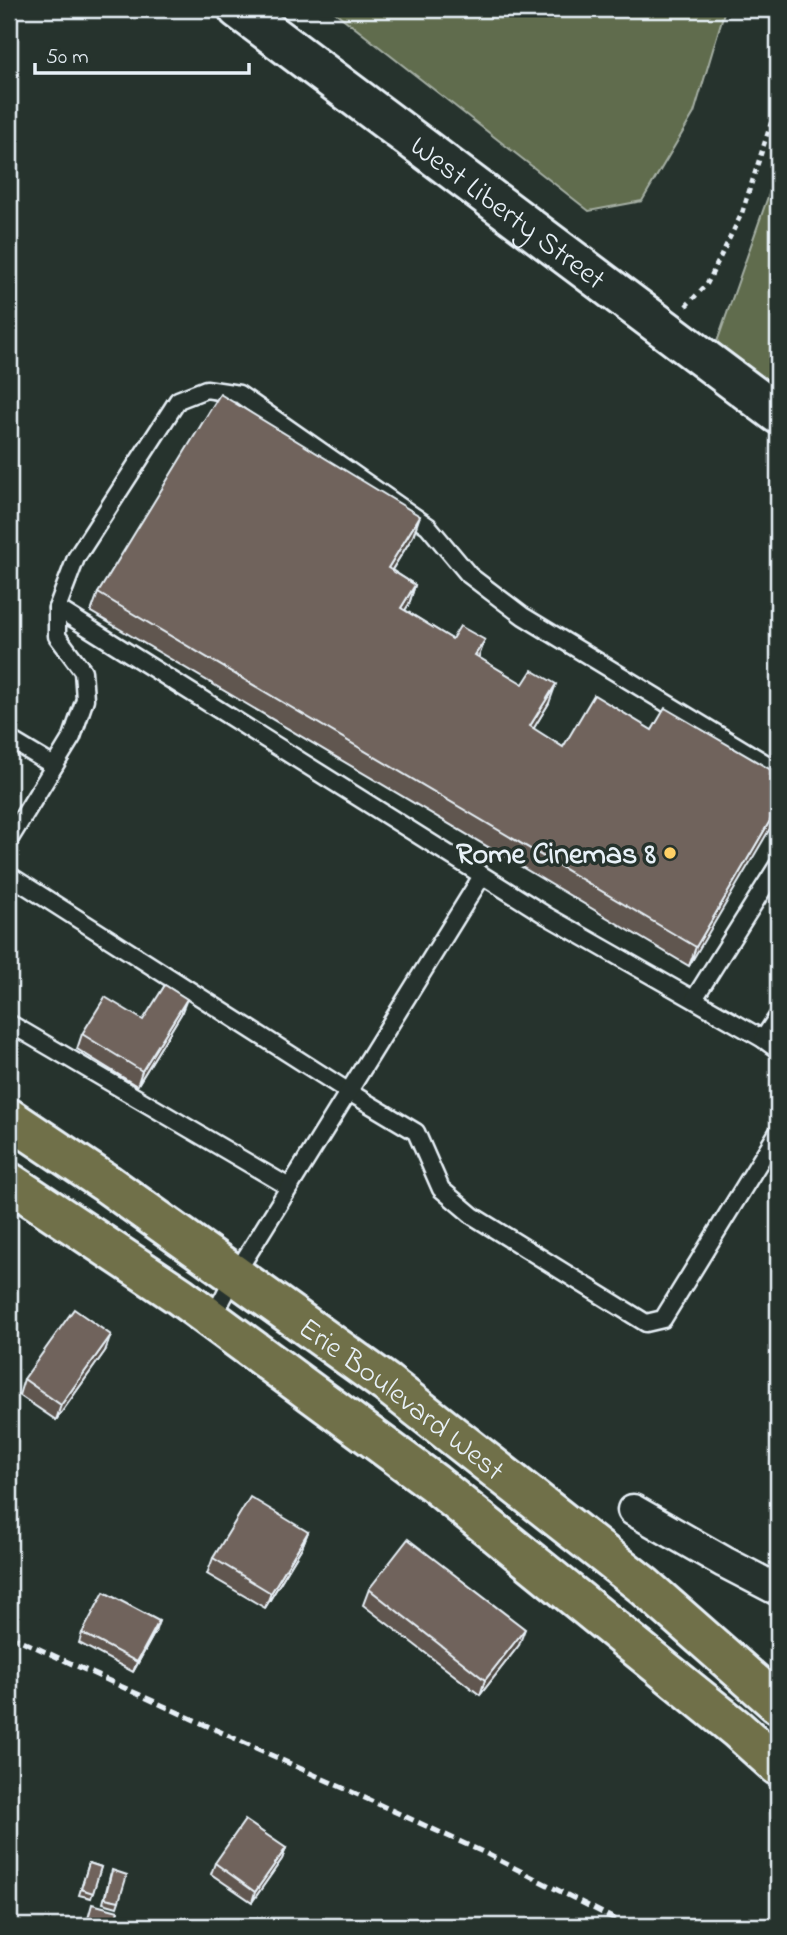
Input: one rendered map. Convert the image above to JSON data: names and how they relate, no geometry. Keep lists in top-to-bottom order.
{
  "streets": {
    "main road": ["Erie Boulevard West"],
    "street": ["West Liberty Street"]
  },
  "places": ["Rome Cinemas 8"],
  "scale_bar": "50 m"
}
